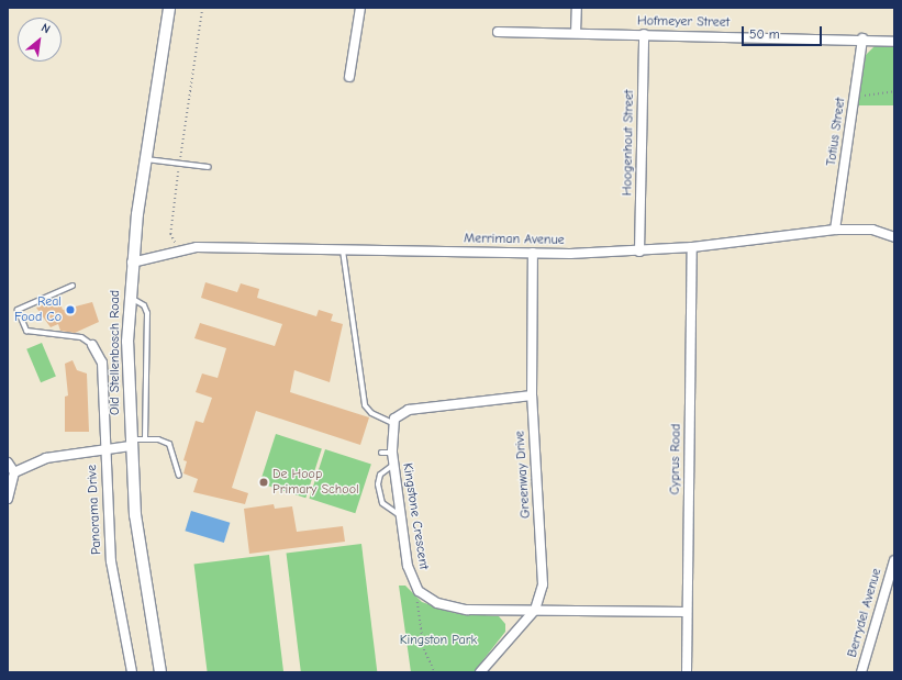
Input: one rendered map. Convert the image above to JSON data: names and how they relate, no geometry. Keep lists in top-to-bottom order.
{
  "streets": {
    "street": [
      "Hofmeyer Street",
      "Totius Street",
      "Hoogenhout Street",
      "Merriman Avenue",
      "Old Stellenbosch Road",
      "Cyprus Road",
      "Greenway Drive",
      "Panorama Drive",
      "Kingstone Crescent",
      "Berrydel Avenue"
    ]
  },
  "crossings": [
    ["Hofmeyer Street", "Totius Street"],
    ["Hofmeyer Street", "Hoogenhout Street"],
    ["Totius Street", "Merriman Avenue"],
    ["Hoogenhout Street", "Merriman Avenue"],
    ["Merriman Avenue", "Old Stellenbosch Road"],
    ["Merriman Avenue", "Cyprus Road"],
    ["Merriman Avenue", "Greenway Drive"],
    ["Cyprus Road", "Kingstone Crescent"],
    ["Greenway Drive", "Kingstone Crescent"]
  ],
  "parks": ["Kingston Park"],
  "places": ["Real Food Co", "De Hoop Primary School"],
  "scale_bar": "50 m",
  "north": "top right"
}
